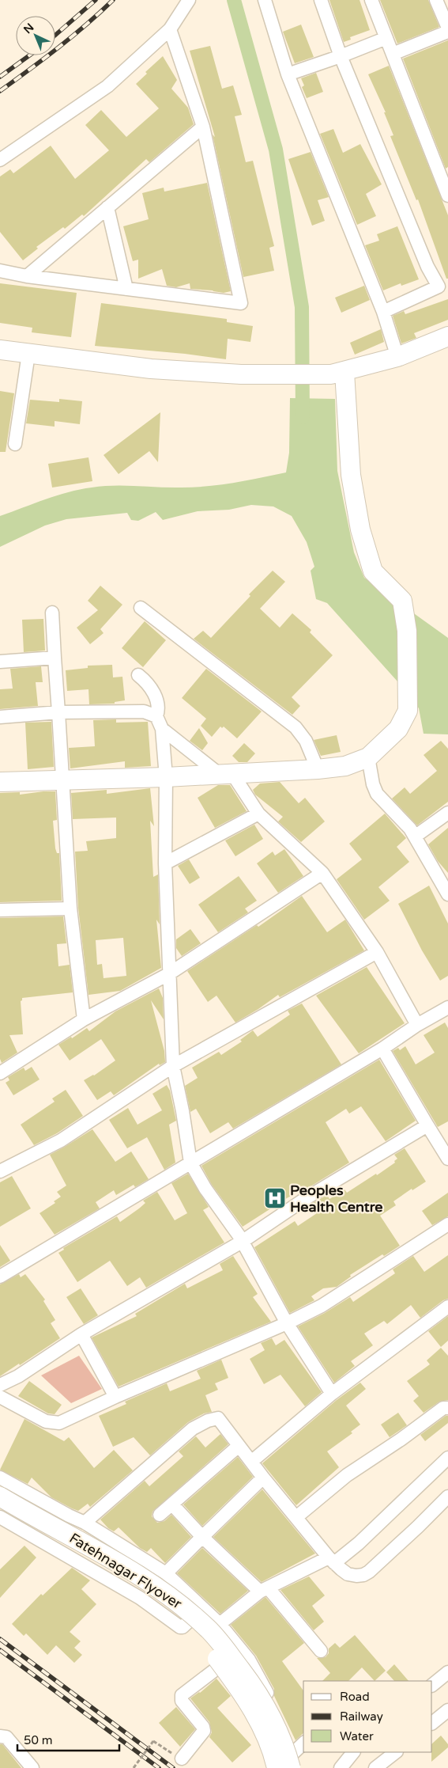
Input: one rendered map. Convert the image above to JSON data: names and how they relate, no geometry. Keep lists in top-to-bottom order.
{
  "streets": {
    "main road": ["Fatehnagar Flyover"]
  },
  "places": {
    "hospital": ["Peoples Health Centre"]
  },
  "legend": ["Road", "Railway", "Water"],
  "scale_bar": "50 m",
  "north": "top left"
}
